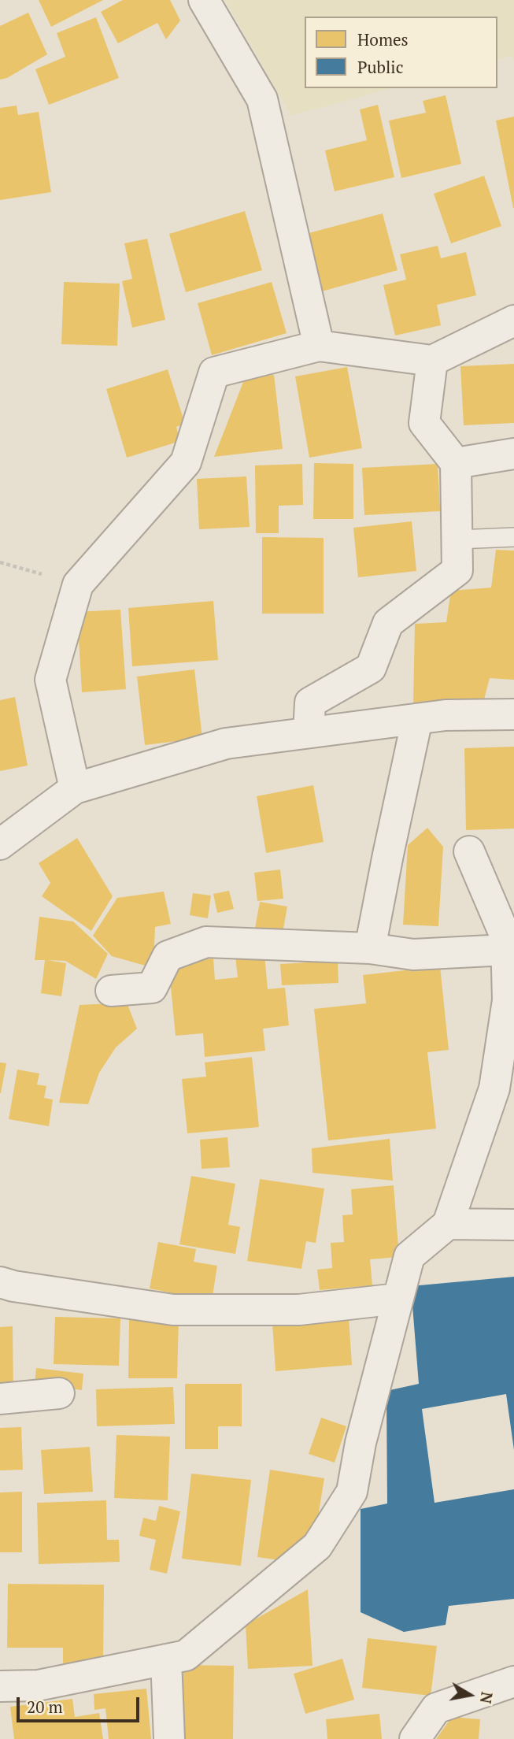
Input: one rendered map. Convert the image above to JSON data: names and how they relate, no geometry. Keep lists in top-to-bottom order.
{
  "legend": ["Homes", "Public"],
  "scale_bar": "20 m",
  "north": "right"
}
